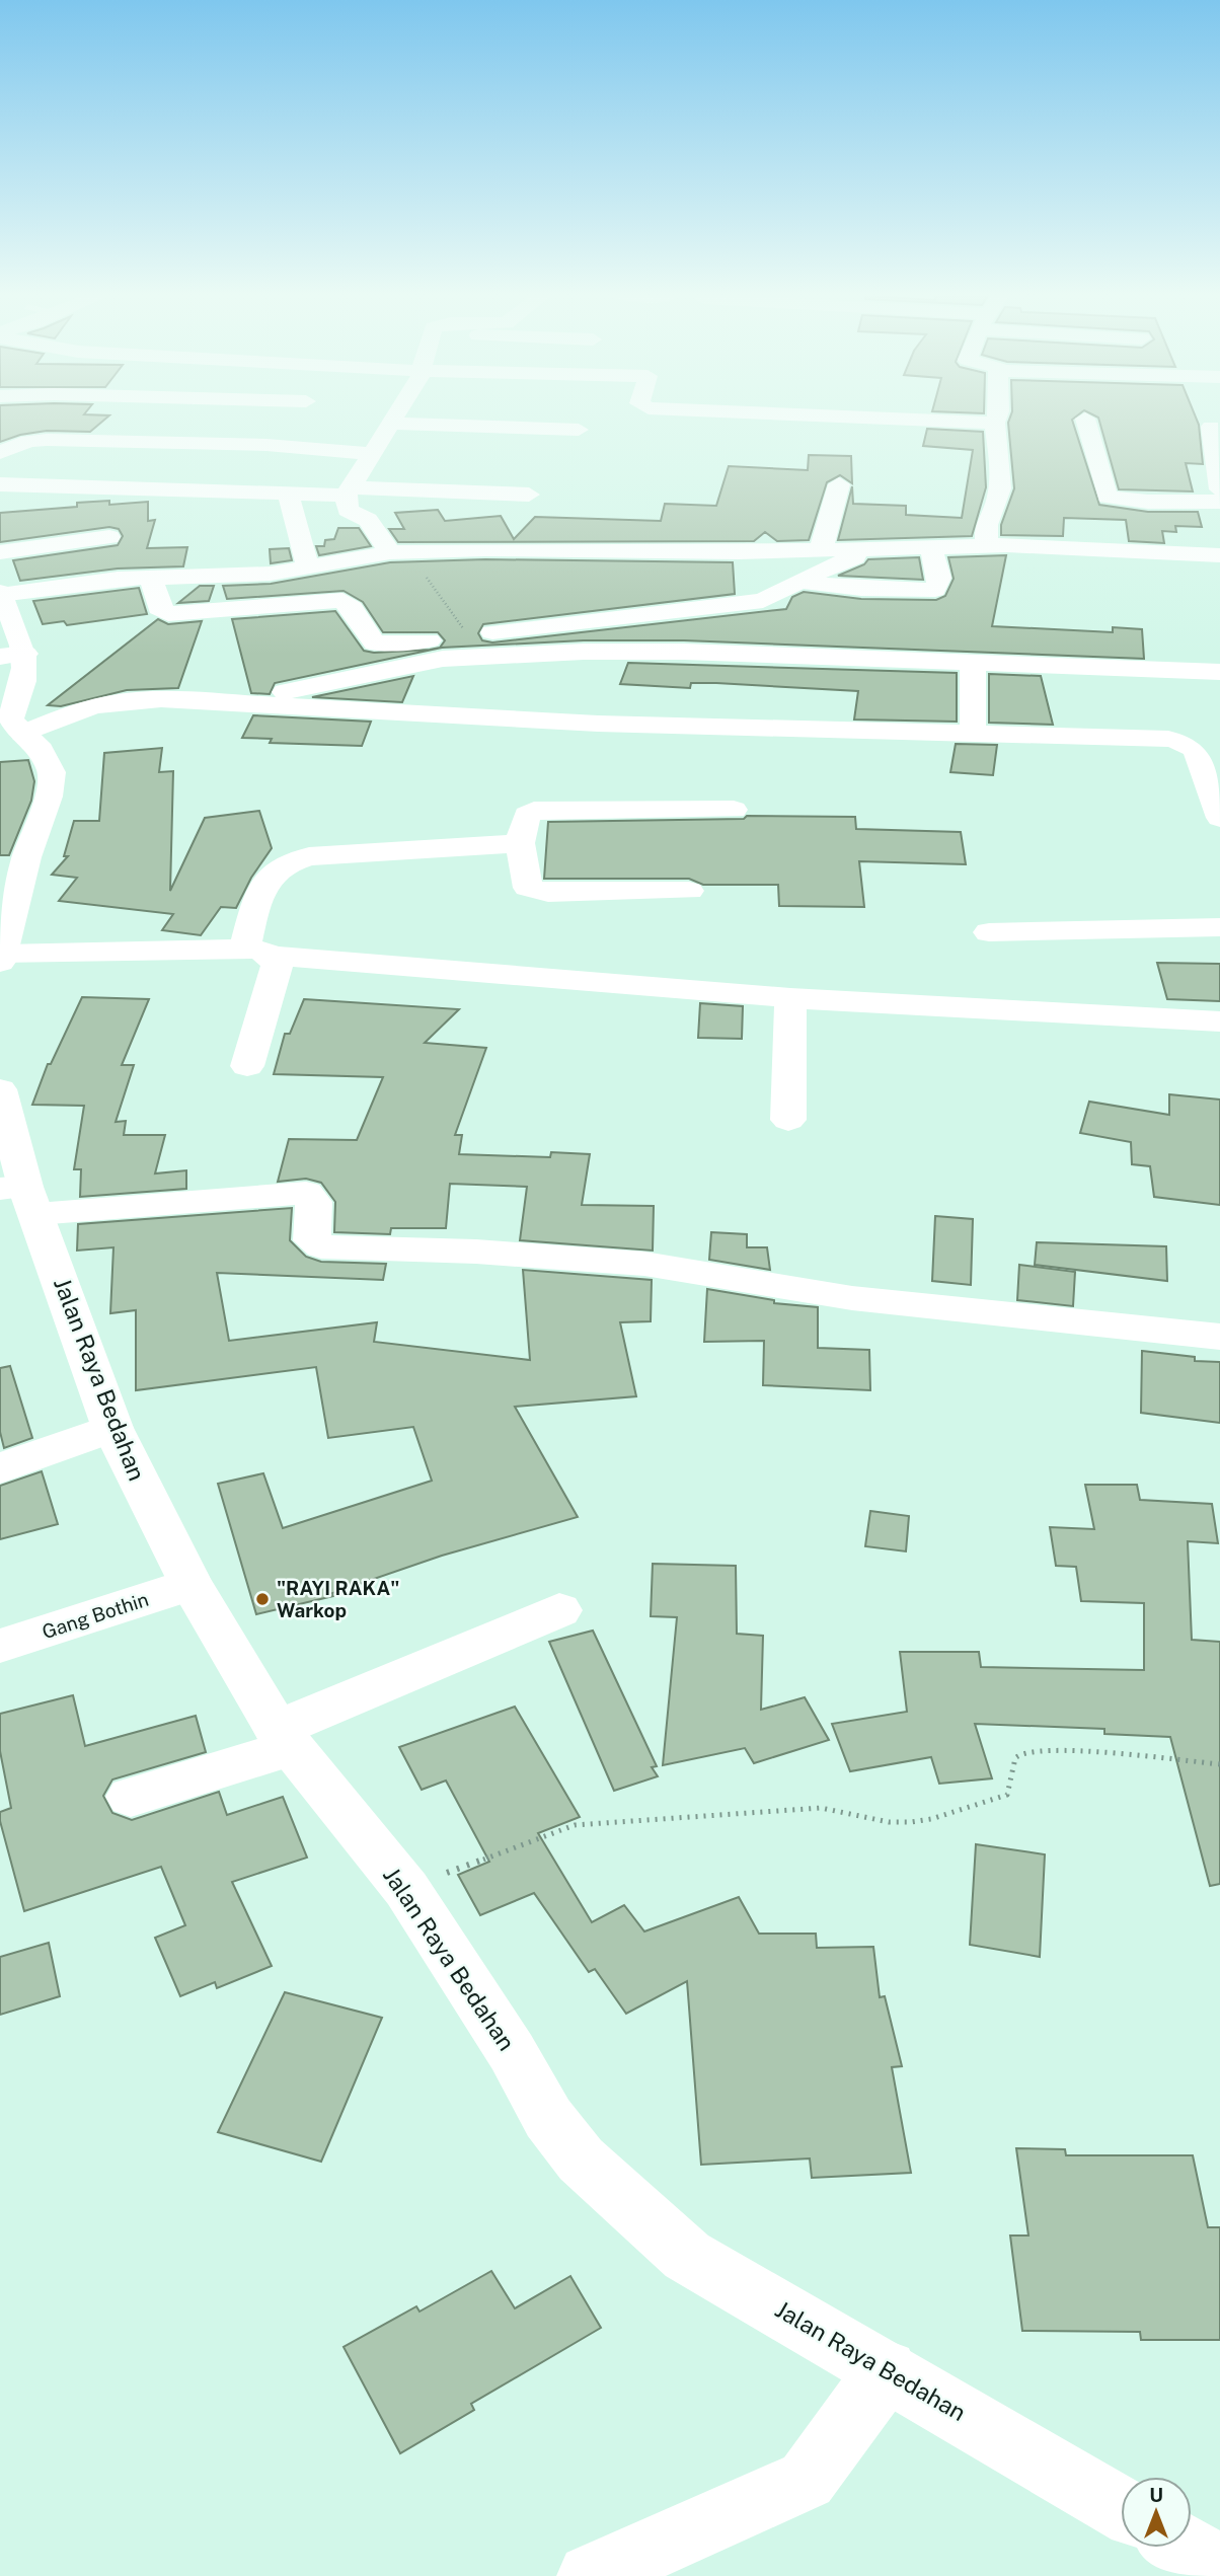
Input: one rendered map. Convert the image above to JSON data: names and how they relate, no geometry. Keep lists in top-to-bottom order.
{
  "streets": {
    "street": ["Jalan Raya Bedahan", "Gang Bothin"]
  },
  "crossings": [
    ["Jalan Raya Bedahan", "Gang Bothin"]
  ],
  "places": ["\"RAYI RAKA\" Warkop"],
  "north": "top"
}
